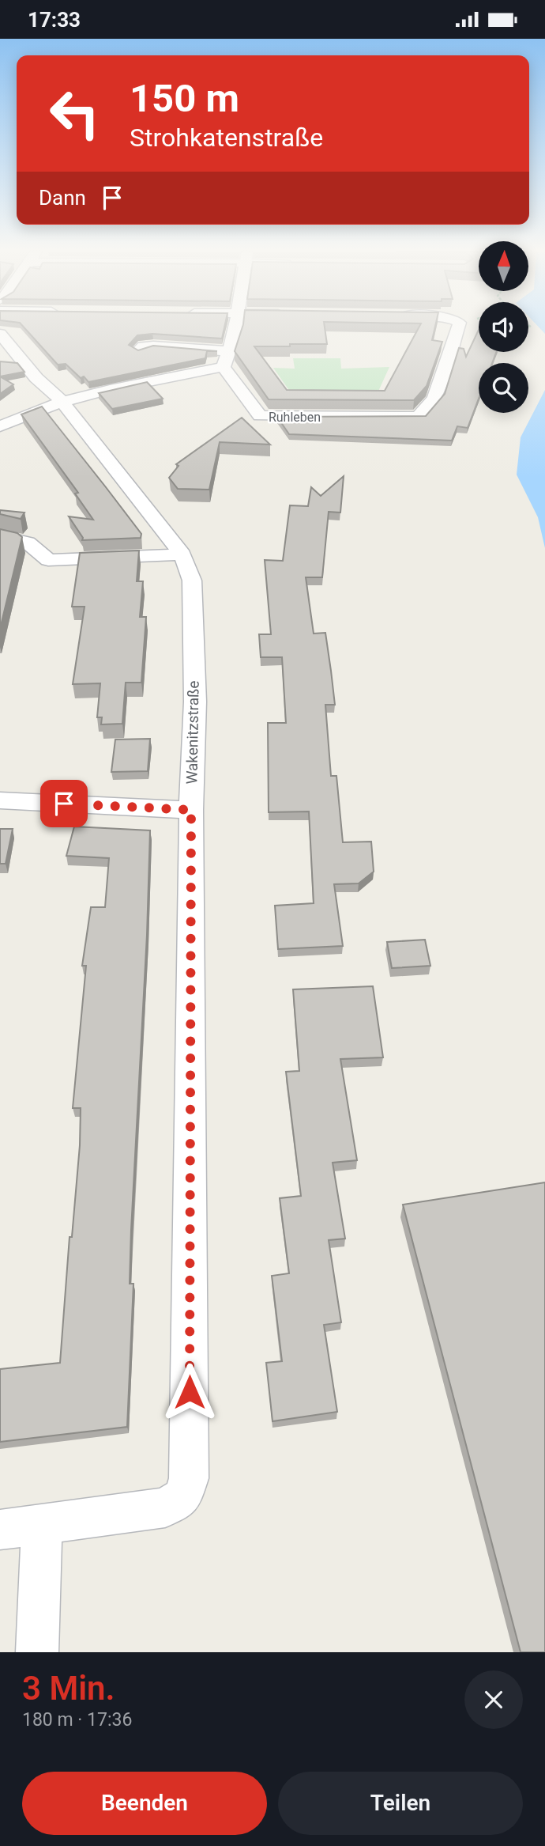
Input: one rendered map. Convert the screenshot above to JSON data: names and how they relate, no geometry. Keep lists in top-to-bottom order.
{
  "streets": {
    "street": ["Ruhleben", "Wakenitzstraße"]
  },
  "north": "top",
  "page": {
    "status": "17:33",
    "turn": ["150 m", "Strohkatenstraße"],
    "then": "Dann",
    "heading": ["3 Min.", "180 m · 17:36"],
    "buttons": ["Beenden", "Teilen"]
  }
}
